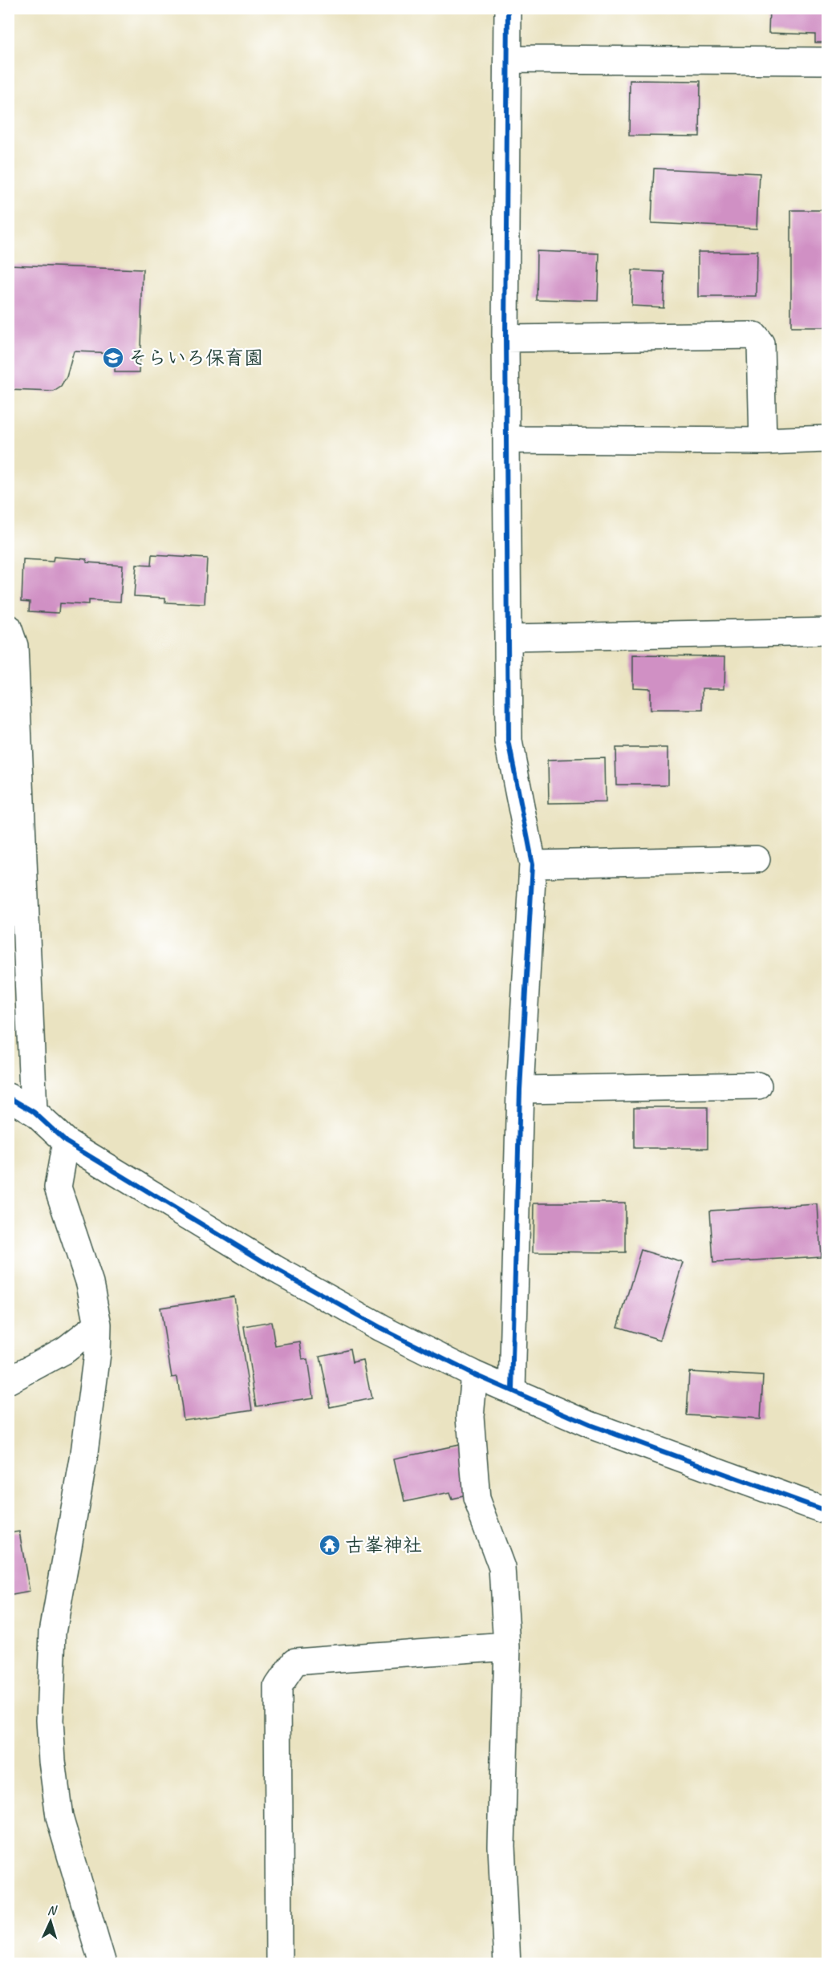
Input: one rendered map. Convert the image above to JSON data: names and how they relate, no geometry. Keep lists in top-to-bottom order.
{
  "places": {
    "school or university": ["そらいろ保育園"],
    "temple": ["古峯神社"]
  },
  "north": "top"
}
